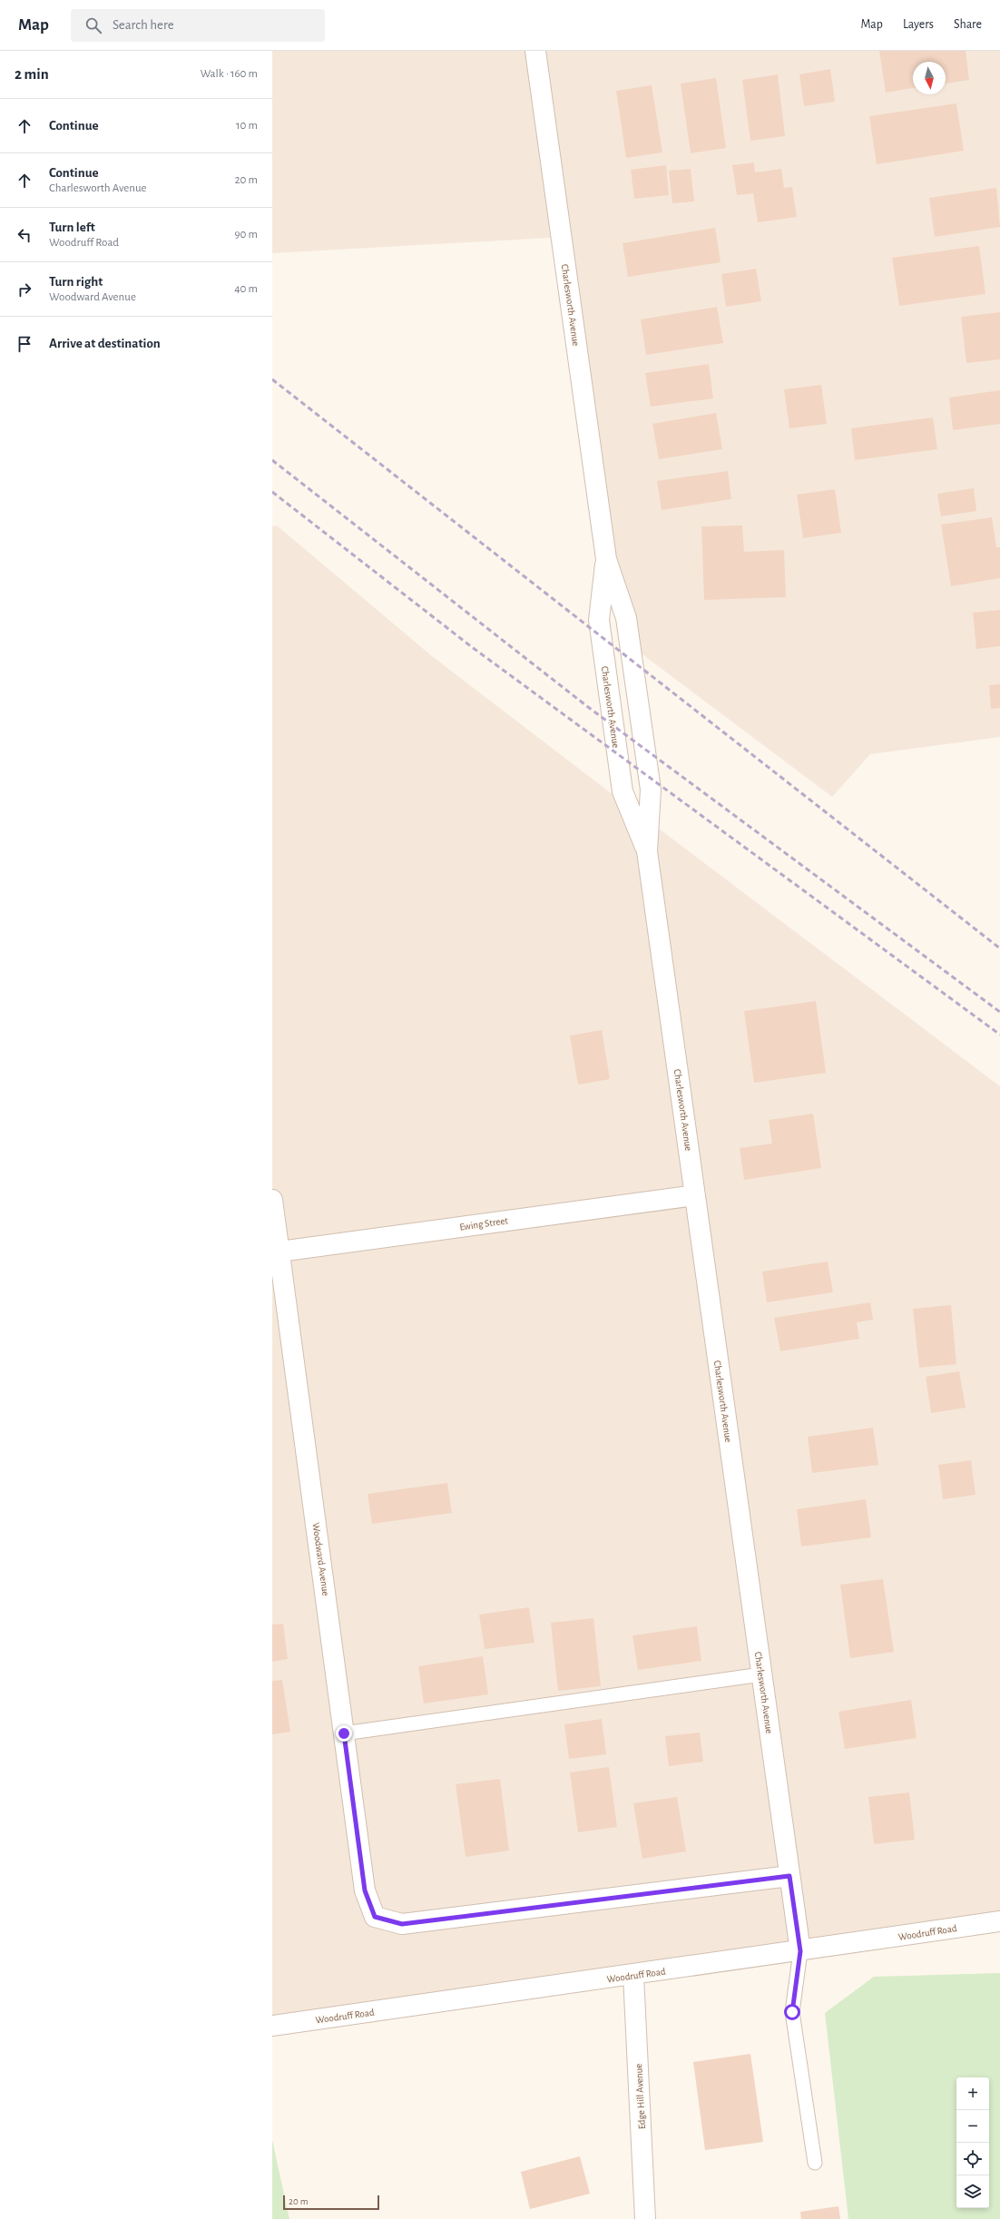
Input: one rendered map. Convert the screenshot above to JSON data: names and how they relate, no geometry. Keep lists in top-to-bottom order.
{
  "streets": {
    "street": [
      "Charlesworth Avenue",
      "Ewing Street",
      "Woodward Avenue",
      "Woodruff Road",
      "Edge Hill Avenue"
    ]
  },
  "crossings": [
    ["Charlesworth Avenue", "Ewing Street"],
    ["Charlesworth Avenue", "Woodward Avenue"],
    ["Charlesworth Avenue", "Woodruff Road"],
    ["Ewing Street", "Woodward Avenue"],
    ["Woodruff Road", "Edge Hill Avenue"]
  ],
  "scale_bar": "20 m",
  "north": "bottom",
  "page": {
    "header": "Map",
    "search": "Search here",
    "nav": ["Map", "Layers", "Share"],
    "heading": ["2 min", "Walk · 160 m"],
    "list": [
      ["Continue", "10 m"],
      ["Continue", "Charlesworth Avenue", "20 m"],
      ["Turn left", "Woodruff Road", "90 m"],
      ["Turn right", "Woodward Avenue", "40 m"],
      "Arrive at destination"
    ],
    "map_buttons": ["+", "−"],
    "scale": "20 m"
  }
}
